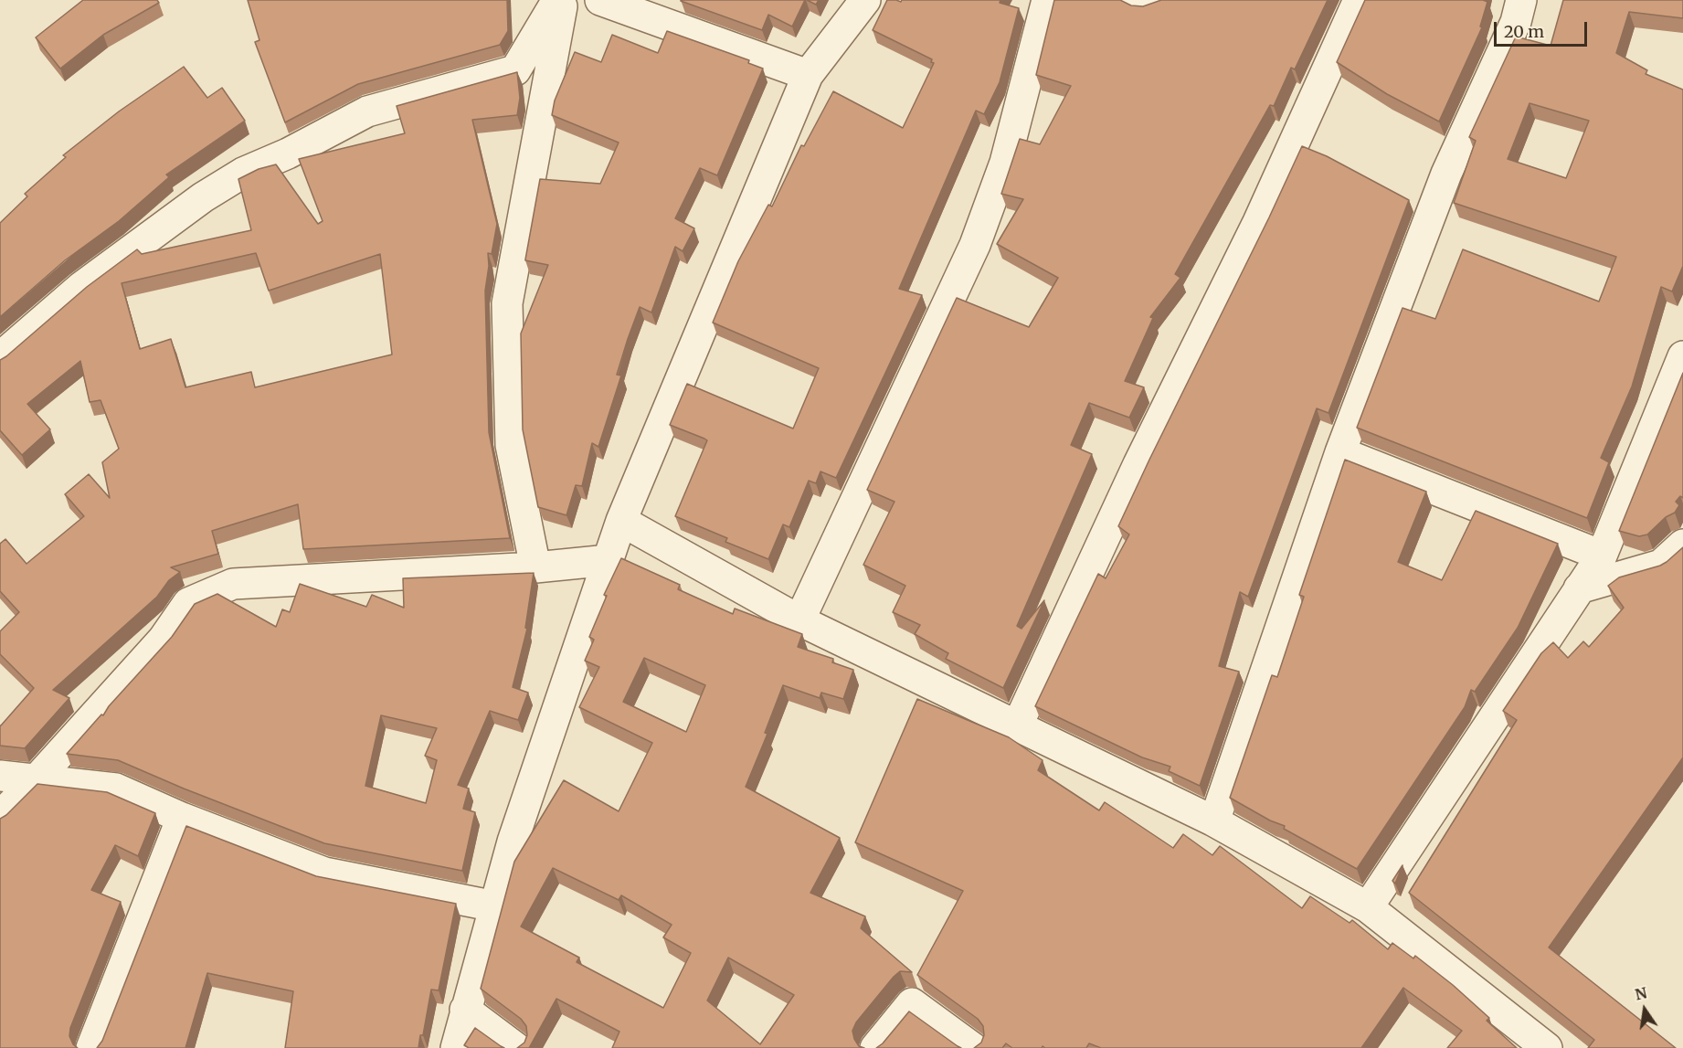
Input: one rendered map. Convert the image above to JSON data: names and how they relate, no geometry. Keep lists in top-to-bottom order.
{
  "scale_bar": "20 m",
  "north": "top"
}
